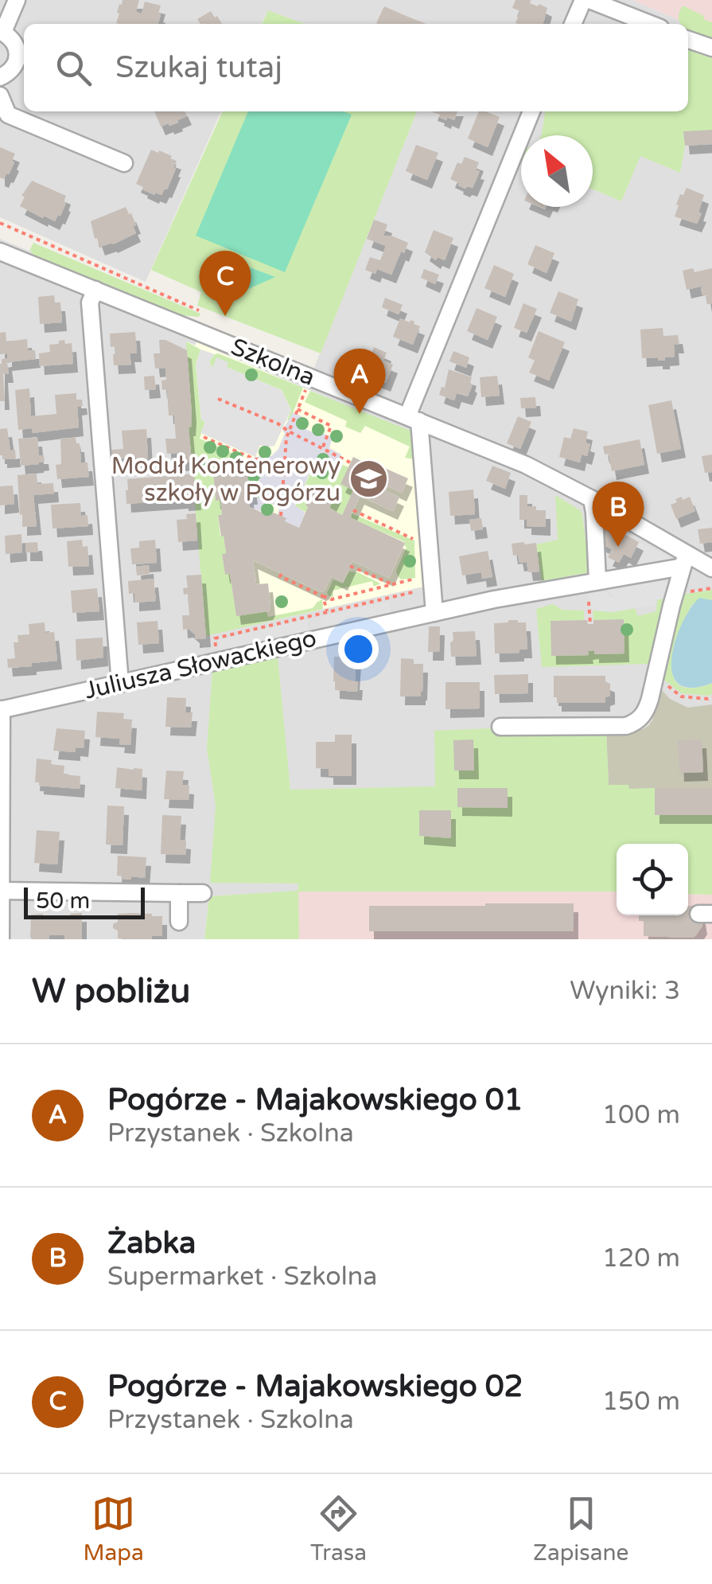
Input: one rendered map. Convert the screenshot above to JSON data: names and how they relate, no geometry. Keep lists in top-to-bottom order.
{
  "streets": {
    "street": ["Szkolna", "Juliusza Słowackiego"]
  },
  "crossings": [
    ["Szkolna", "Juliusza Słowackiego"]
  ],
  "places": {
    "school or university": ["Moduł Kontenerowy szkoły w Pogórzu"]
  },
  "scale_bar": "50 m",
  "north": "top left",
  "page": {
    "search": "Szukaj tutaj",
    "pins": ["C", "A", "B"],
    "scale": "50 m",
    "heading": ["W pobliżu", "Wyniki: 3"],
    "list": [
      {
        "mark": "A",
        "name": "Pogórze - Majakowskiego 01",
        "note": "Przystanek · Szkolna",
        "value": "100 m"
      },
      {
        "mark": "B",
        "name": "Żabka",
        "note": "Supermarket · Szkolna",
        "value": "120 m"
      },
      {
        "mark": "C",
        "name": "Pogórze - Majakowskiego 02",
        "note": "Przystanek · Szkolna",
        "value": "150 m"
      }
    ],
    "nav": ["Mapa", "Trasa", "Zapisane"]
  }
}
